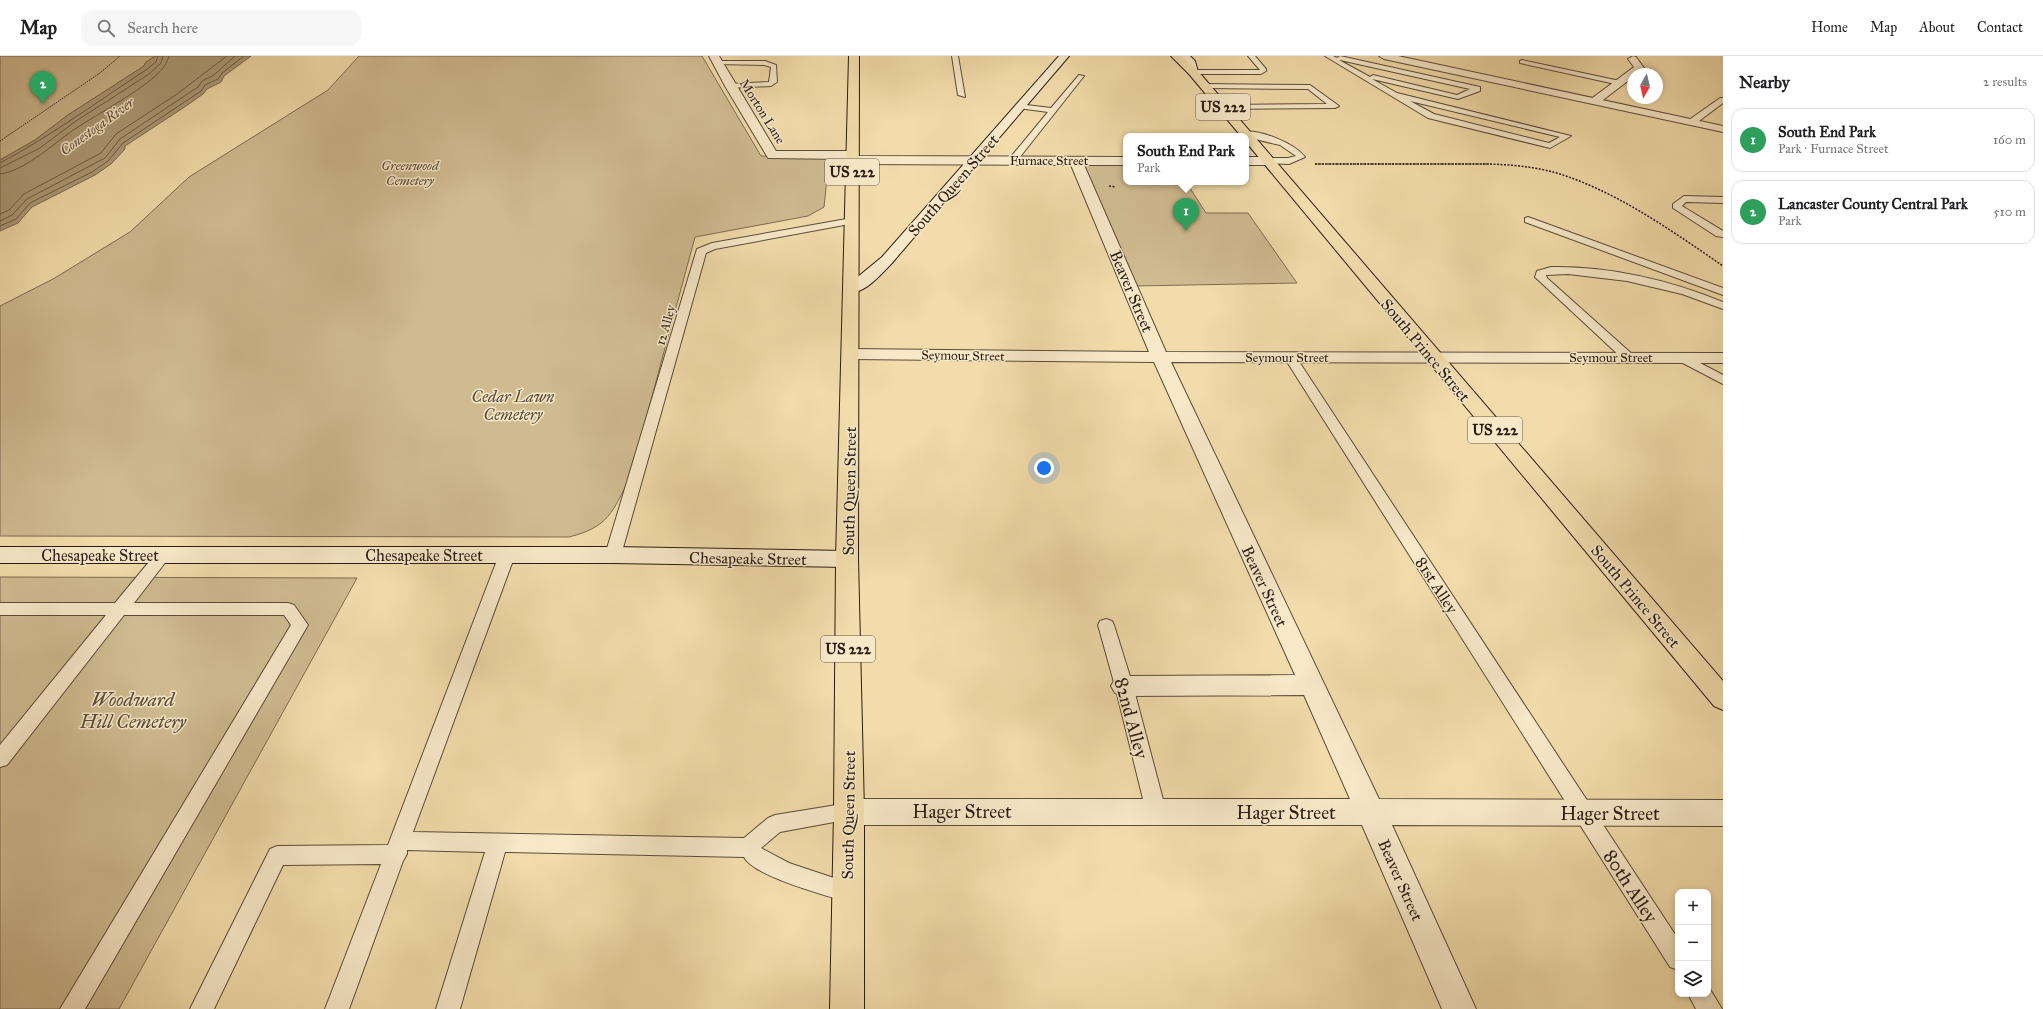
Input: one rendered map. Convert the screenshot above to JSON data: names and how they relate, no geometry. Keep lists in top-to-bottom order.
{
  "streets": {
    "highway": ["US 222", "South Queen Street", "South Prince Street"],
    "street": [
      "Morton Lane",
      "Furnace Street",
      "Beaver Street",
      "Seymour Street",
      "Chesapeake Street",
      "Hager Street"
    ],
    "lane": [
      "12 Alley",
      "81st Alley",
      "82nd Alley",
      "80th Alley"
    ]
  },
  "crossings": [
    ["US 222", "Morton Lane"],
    ["US 222", "Furnace Street"],
    ["US 222", "South Queen Street"],
    ["US 222", "12 Alley"],
    ["Morton Lane", "Furnace Street"],
    ["Furnace Street", "South Queen Street"],
    ["Furnace Street", "Beaver Street"],
    ["South Queen Street", "Seymour Street"],
    ["South Queen Street", "Chesapeake Street"],
    ["South Queen Street", "Hager Street"],
    ["Beaver Street", "Seymour Street"],
    ["Beaver Street", "Hager Street"],
    ["12 Alley", "Chesapeake Street"],
    ["South Prince Street", "Seymour Street"],
    ["Seymour Street", "81st Alley"],
    ["81st Alley", "Hager Street"],
    ["81st Alley", "80th Alley"],
    ["82nd Alley", "Hager Street"],
    ["Hager Street", "80th Alley"]
  ],
  "water": ["Conestoga River"],
  "parks": ["Greenwood Cemetery", "Cedar Lawn Cemetery", "Woodward Hill Cemetery"],
  "north": "bottom",
  "page": {
    "header": "Map",
    "search": "Search here",
    "nav": [
      "Home",
      "Map",
      "About",
      "Contact"
    ],
    "heading": ["Nearby", "2 results"],
    "pins": ["2", "1"],
    "list": [
      {
        "mark": "1",
        "name": "South End Park",
        "note": "Park · Furnace Street",
        "value": "160 m"
      },
      {
        "mark": "2",
        "name": "Lancaster County Central Park",
        "note": "Park",
        "value": "510 m"
      }
    ],
    "popup": ["South End Park", "Park"],
    "map_buttons": ["+", "−"]
  }
}
